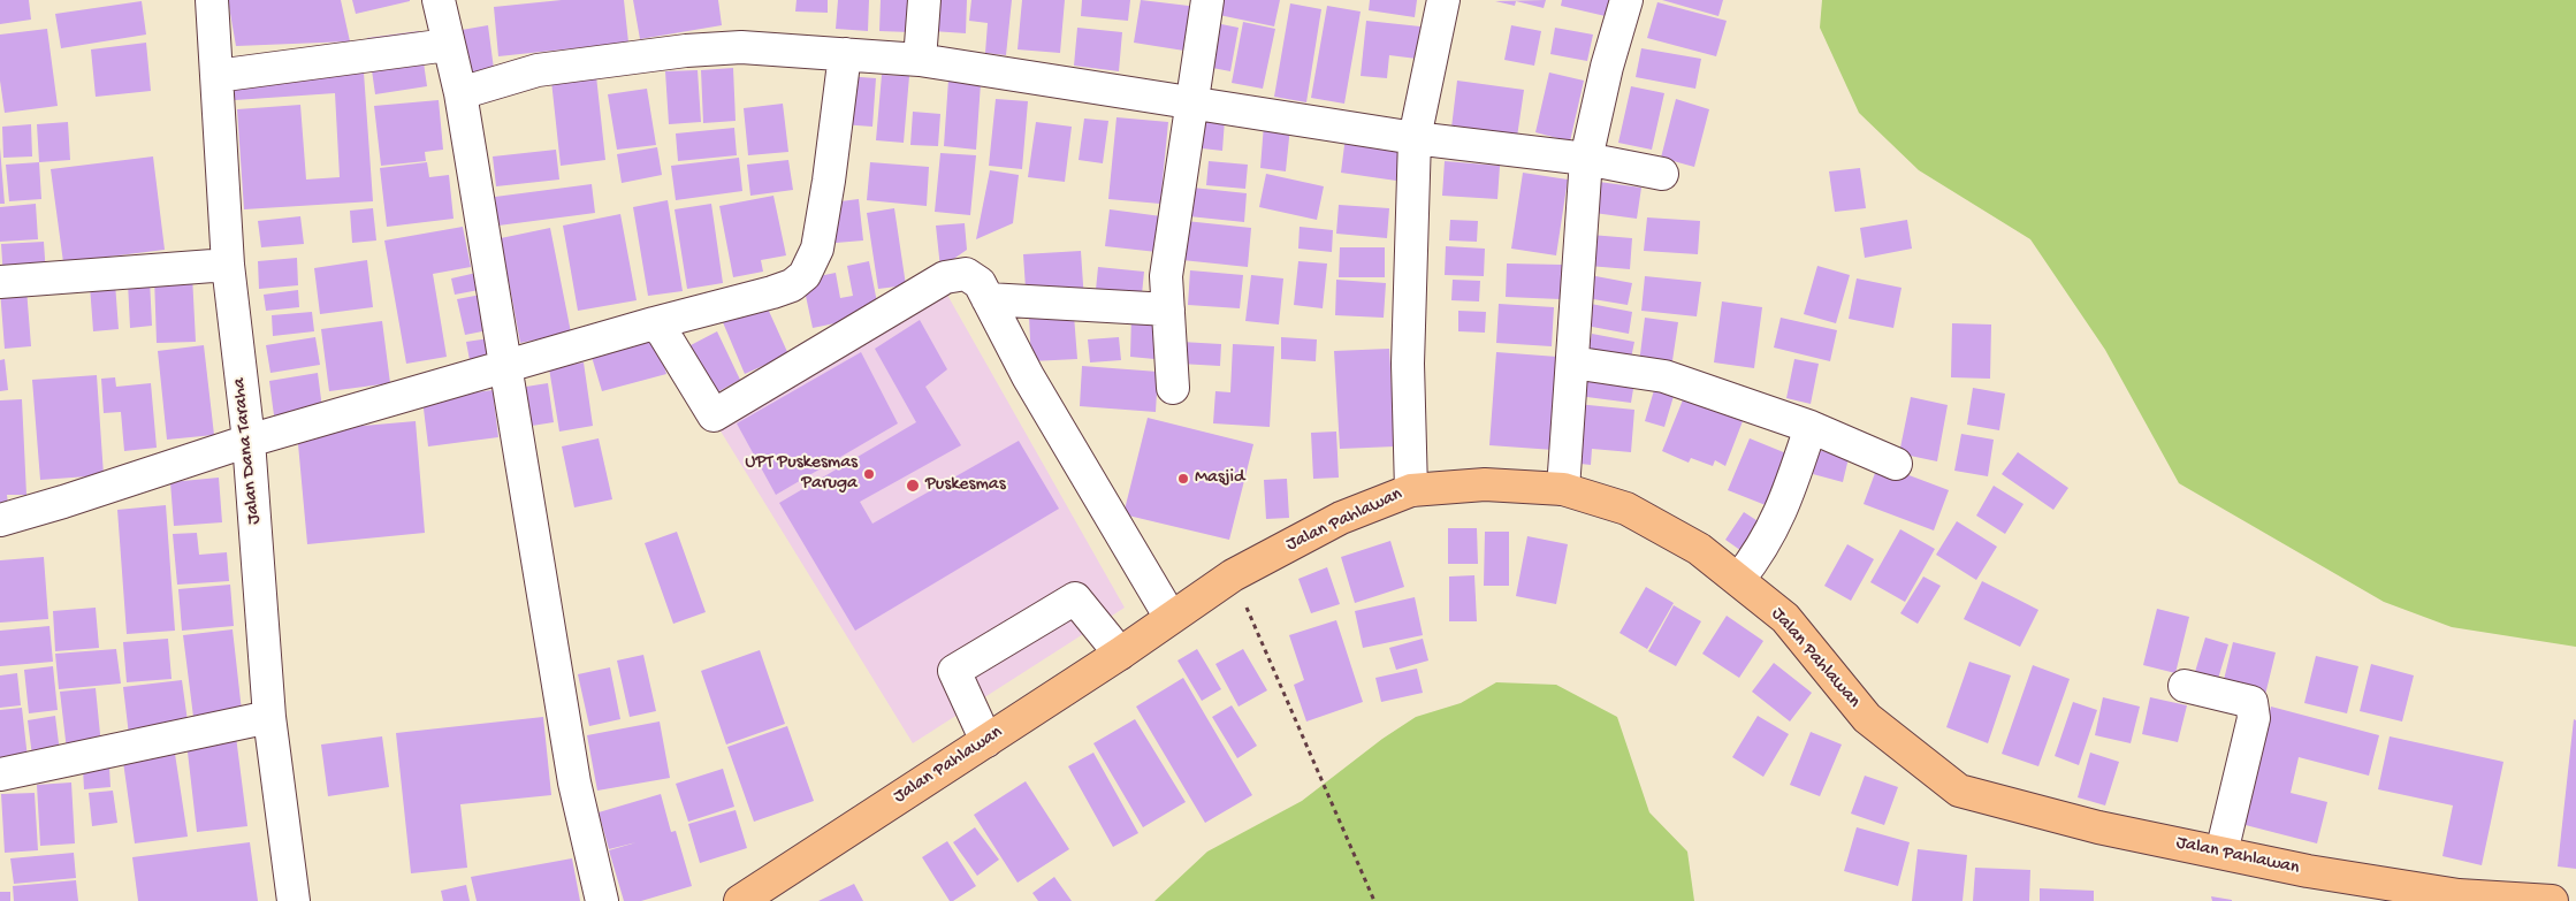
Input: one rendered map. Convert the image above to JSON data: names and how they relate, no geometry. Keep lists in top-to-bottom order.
{
  "streets": {
    "main road": ["Jalan Pahlawan"],
    "street": ["Jalan Dana Taraha"]
  },
  "places": ["UPT Puskesmas Paruga", "Masjid", "Puskesmas"]
}
